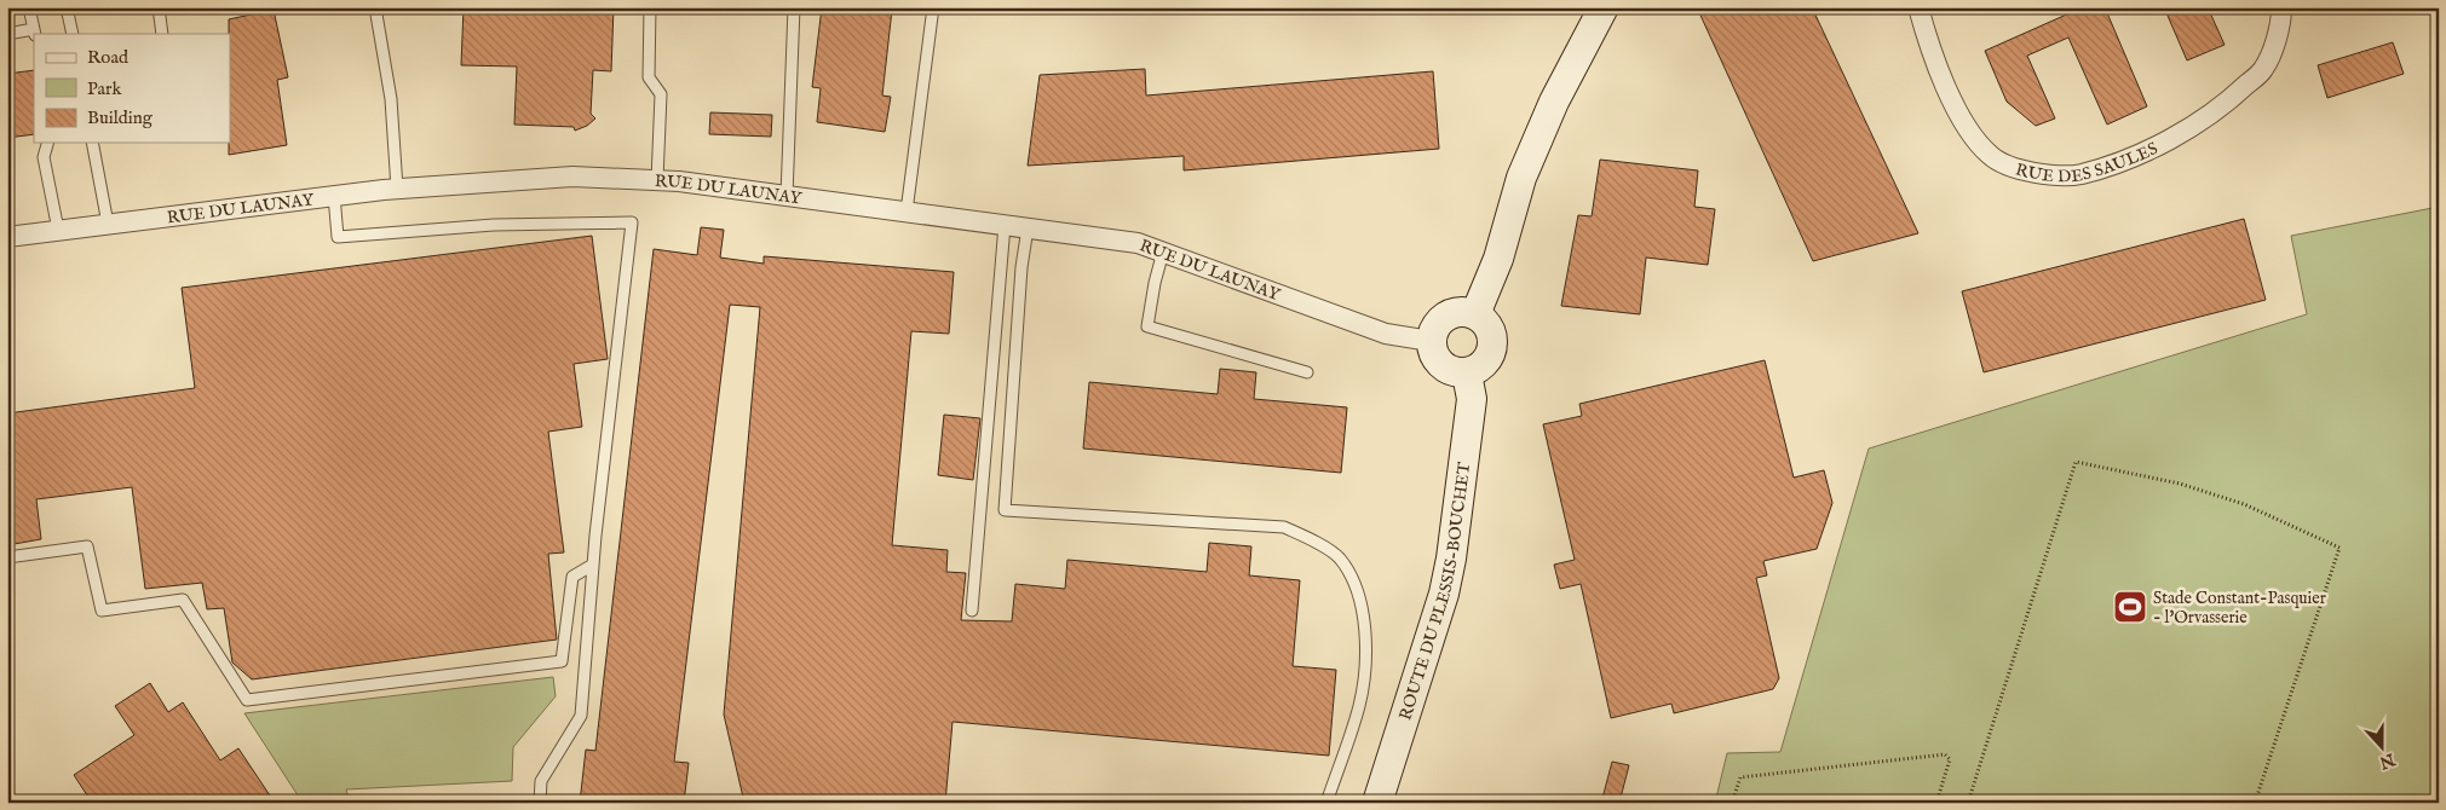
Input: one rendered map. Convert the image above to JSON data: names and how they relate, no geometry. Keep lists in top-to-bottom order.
{
  "streets": {
    "street": ["RUE DES SAULES", "RUE DU LAUNAY", "ROUTE DU PLESSIS-BOUCHET"]
  },
  "crossings": [
    ["RUE DU LAUNAY", "ROUTE DU PLESSIS-BOUCHET"]
  ],
  "places": {
    "sports": ["Stade Constant-Pasquier - l'Orvasserie"]
  },
  "legend": ["Road", "Park", "Building"],
  "north": "bottom"
}
